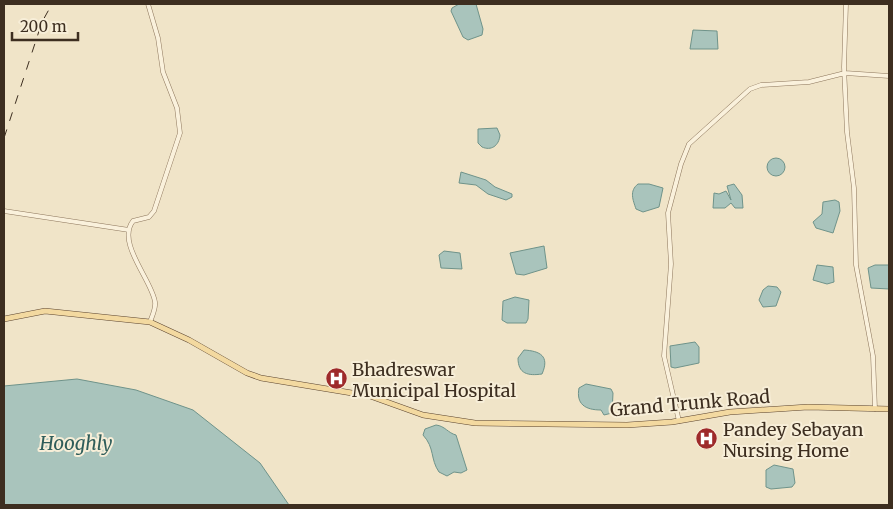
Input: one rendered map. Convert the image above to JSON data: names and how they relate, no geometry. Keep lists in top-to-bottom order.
{
  "streets": {
    "main road": ["Grand Trunk Road"]
  },
  "water": ["Hooghly"],
  "places": {
    "hospital": ["Bhadreswar Municipal Hospital", "Pandey Sebayan Nursing Home"]
  },
  "scale_bar": "200 m"
}
